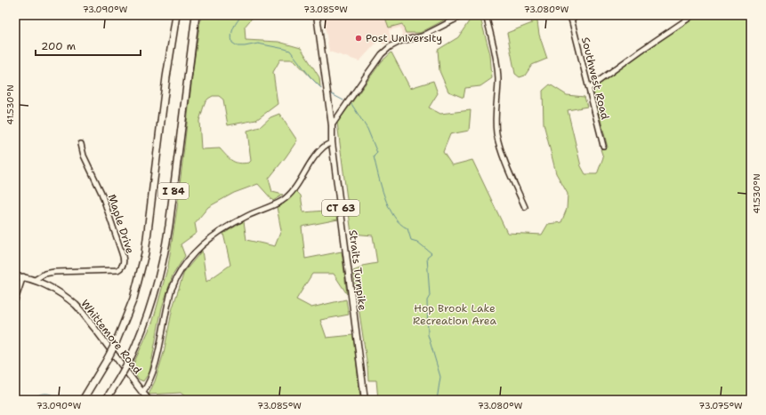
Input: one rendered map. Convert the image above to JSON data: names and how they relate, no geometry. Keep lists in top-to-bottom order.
{
  "streets": {
    "highway": ["I 84"],
    "main road": ["CT 63", "Straits Turnpike", "Whittemore Road"],
    "street": ["Southwest Road", "Maple Drive"]
  },
  "crossings": [
    ["Maple Drive", "Whittemore Road"]
  ],
  "parks": ["Hop Brook Lake Recreation Area"],
  "places": ["Post University"],
  "scale_bar": "200 m",
  "coordinates": [
    "73.090°W",
    "73.085°W",
    "73.080°W",
    "41.530°N",
    "73.075°W"
  ]
}
